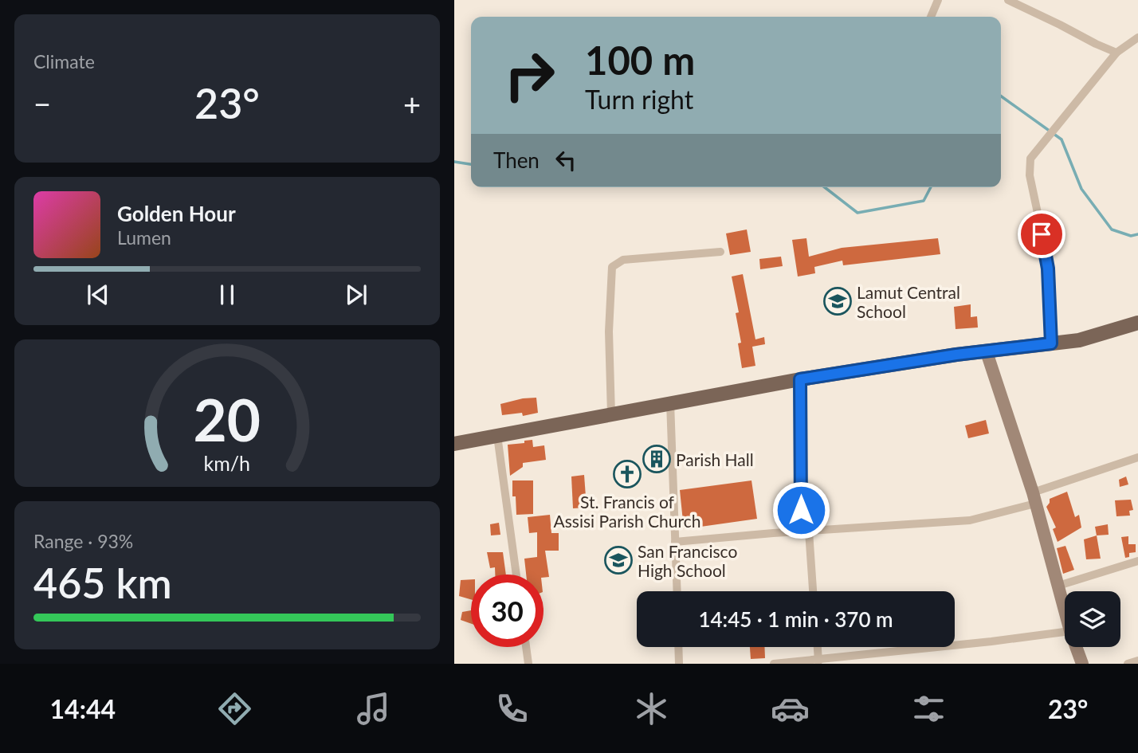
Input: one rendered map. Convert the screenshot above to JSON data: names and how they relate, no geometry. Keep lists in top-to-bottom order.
{
  "places": {
    "school or university": ["Lamut Central School", "San Francisco High School"],
    "building": ["Parish Hall"],
    "church": ["St. Francis of Assisi Parish Church"]
  },
  "page": {
    "tile": [
      "Climate",
      ["Range · 93%", "465 km"]
    ],
    "turn": ["100 m", "Turn right"],
    "heat": ["−", "23°", "+"],
    "then": "Then",
    "song": ["Golden Hour", "Lumen"],
    "limit": "30",
    "trip": "14:45 · 1 min · 370 m",
    "tabs": ["14:44", "23°"],
    "gauge": ["20", "km/h"]
  }
}
